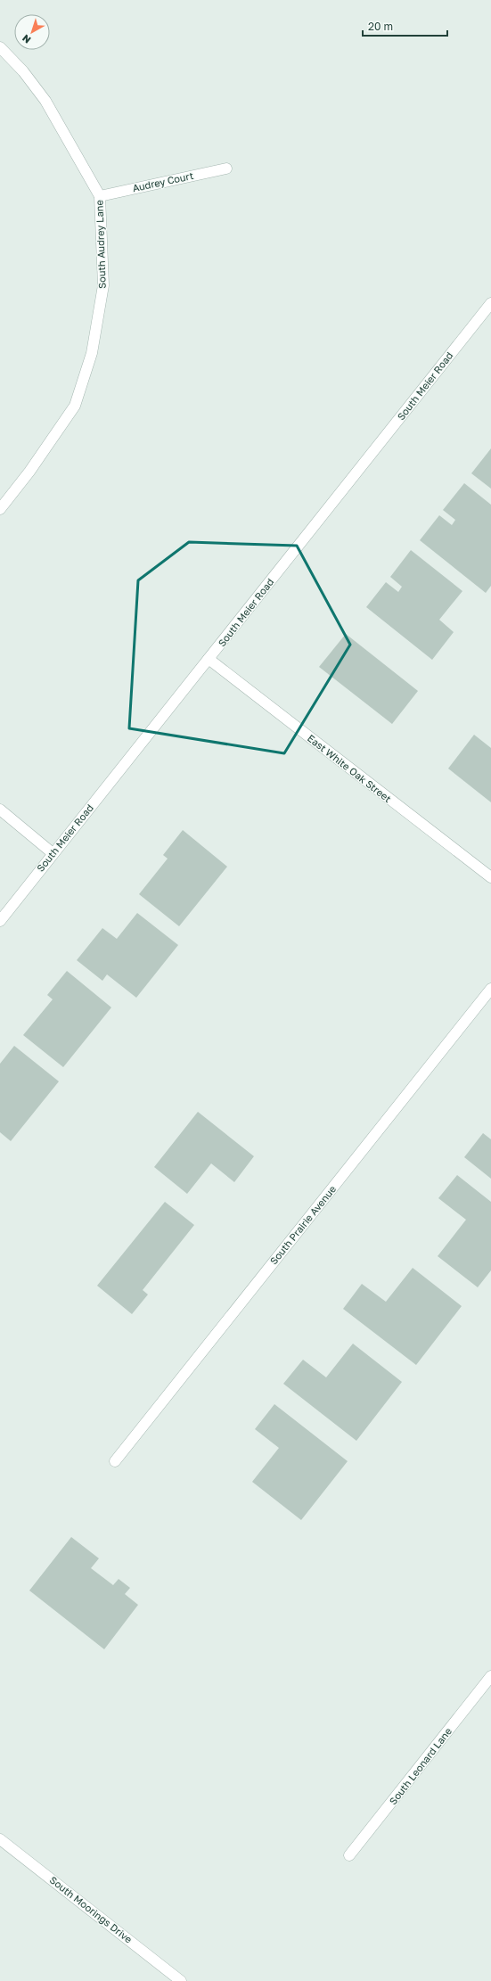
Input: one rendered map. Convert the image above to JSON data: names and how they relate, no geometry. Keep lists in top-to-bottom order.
{
  "streets": {
    "street": [
      "Audrey Court",
      "South Audrey Lane",
      "South Meier Road",
      "East White Oak Street",
      "South Prairie Avenue",
      "South Leonard Lane",
      "South Moorings Drive"
    ]
  },
  "crossings": [
    ["Audrey Court", "South Audrey Lane"],
    ["South Meier Road", "East White Oak Street"]
  ],
  "scale_bar": "20 m",
  "north": "bottom left"
}
